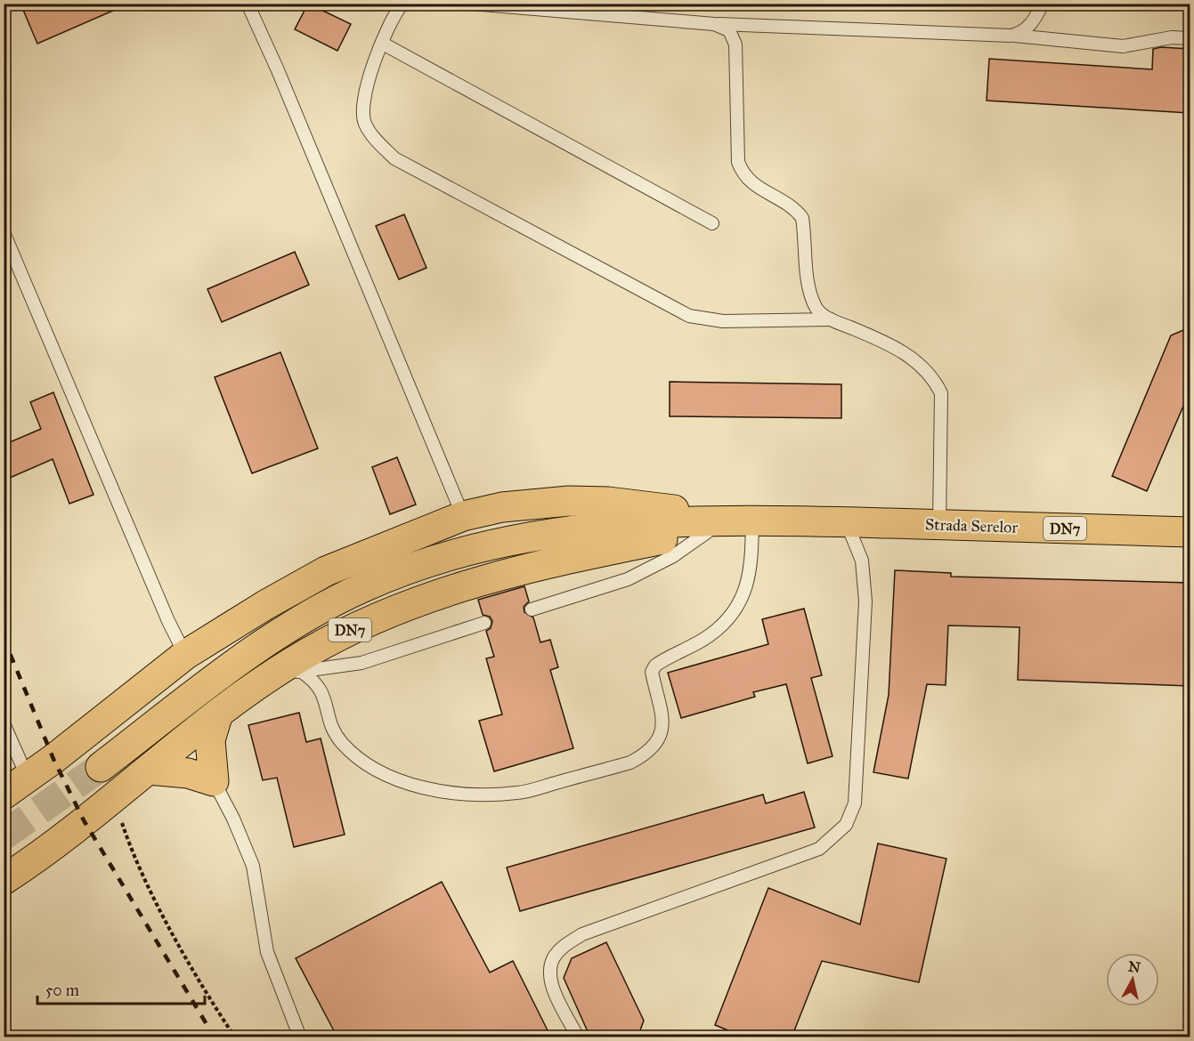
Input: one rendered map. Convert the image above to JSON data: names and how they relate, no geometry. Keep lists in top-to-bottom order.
{
  "streets": {
    "highway": ["Strada Serelor", "DN7"]
  },
  "crossings": [
    ["Strada Serelor", "DN7"]
  ],
  "scale_bar": "50 m",
  "north": "top"
}
